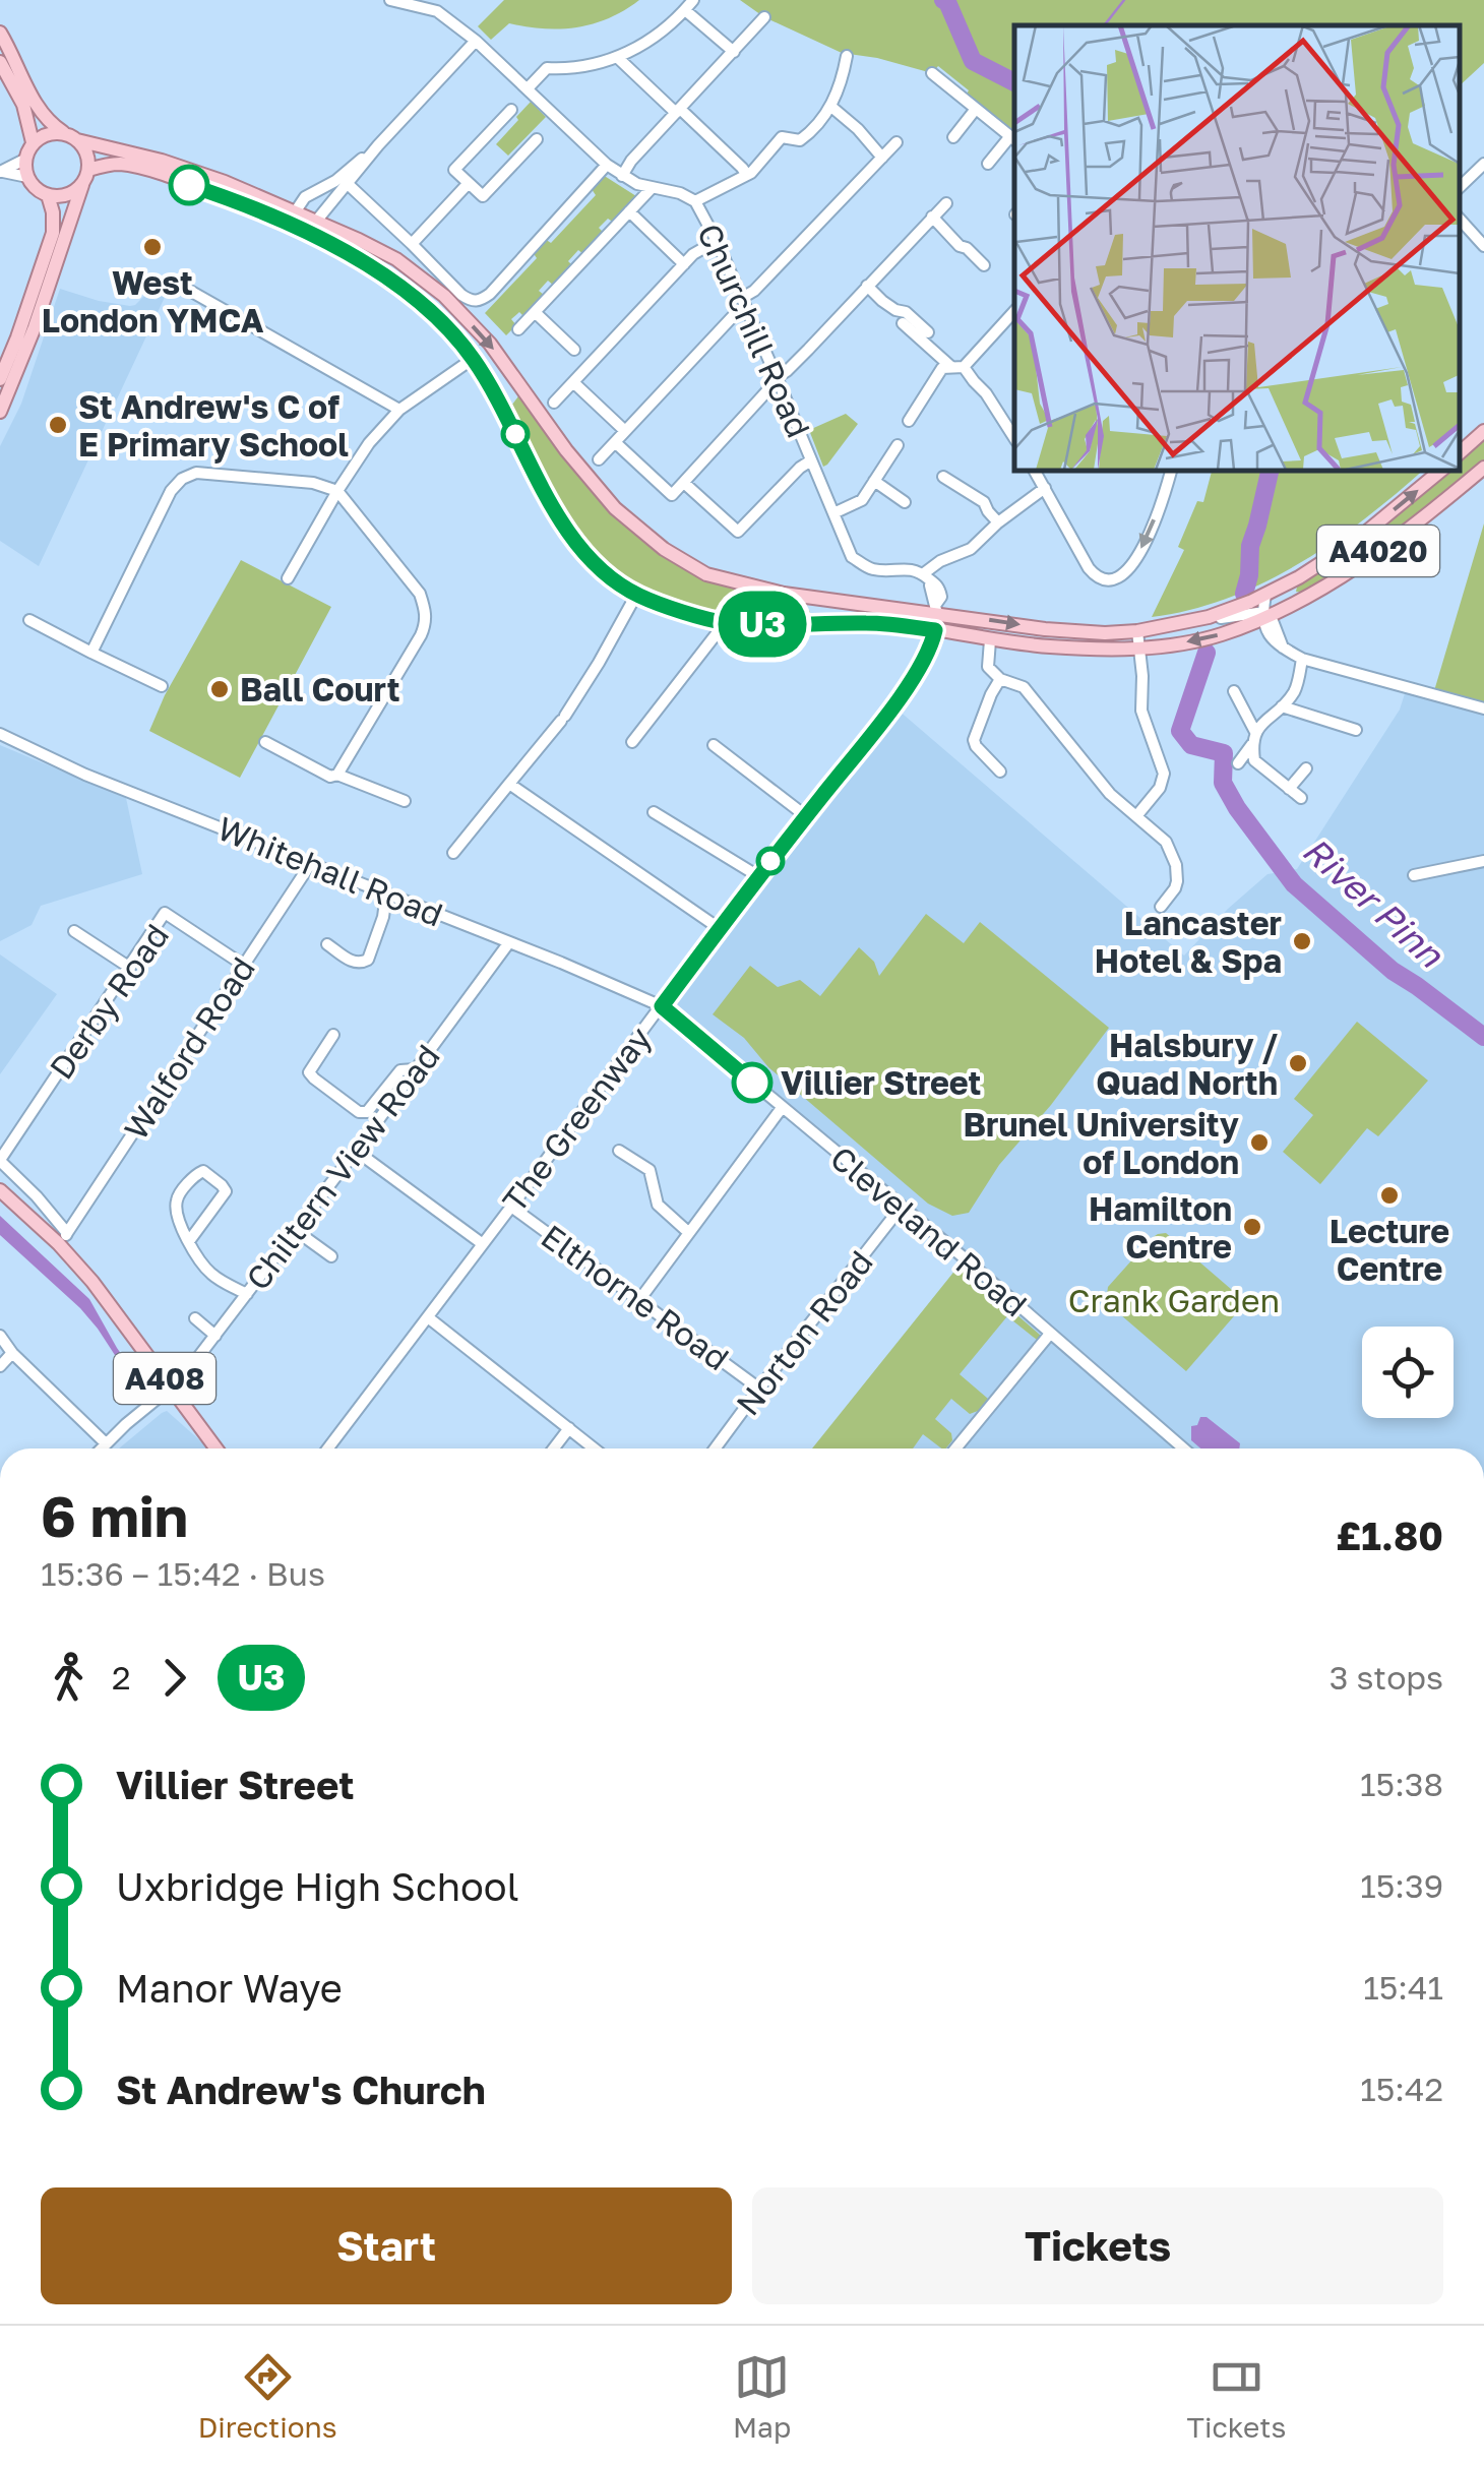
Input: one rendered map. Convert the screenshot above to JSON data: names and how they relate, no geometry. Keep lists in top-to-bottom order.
{
  "streets": {
    "main road": ["A4020", "A408"],
    "street": [
      "Churchill Road",
      "Whitehall Road",
      "Derby Road",
      "Walford Road",
      "The Greenway",
      "Chiltern View Road",
      "Cleveland Road",
      "Elthorne Road",
      "Norton Road"
    ]
  },
  "crossings": [
    ["A4020", "The Greenway"],
    ["Whitehall Road", "Walford Road"],
    ["Whitehall Road", "The Greenway"],
    ["Whitehall Road", "Chiltern View Road"],
    ["Whitehall Road", "Cleveland Road"],
    ["Derby Road", "Walford Road"],
    ["Walford Road", "A408"],
    ["The Greenway", "Cleveland Road"],
    ["The Greenway", "Elthorne Road"],
    ["Chiltern View Road", "A408"],
    ["Cleveland Road", "Norton Road"],
    ["Elthorne Road", "Norton Road"]
  ],
  "water": ["River Pinn"],
  "parks": ["Crank Garden"],
  "places": [
    "West London YMCA",
    "St Andrew's C of E Primary School",
    "Ball Court",
    "Lancaster Hotel & Spa",
    "Halsbury / Quad North",
    "Villier Street",
    "Brunel University of London",
    "Lecture Centre",
    "Hamilton Centre"
  ],
  "lines": ["bus line U3"],
  "page": {
    "on_map": "U3",
    "heading": ["6 min", "15:36 – 15:42 · Bus", "£1.80"],
    "legs": ["2", "U3", "3 stops"],
    "list": [
      {
        "name": "Villier Street",
        "value": "15:38"
      },
      {
        "name": "Uxbridge High School",
        "value": "15:39"
      },
      {
        "name": "Manor Waye",
        "value": "15:41"
      },
      {
        "name": "St Andrew's Church",
        "value": "15:42"
      }
    ],
    "buttons": ["Start", "Tickets"],
    "tabs": ["Directions", "Map", "Tickets"]
  }
}
